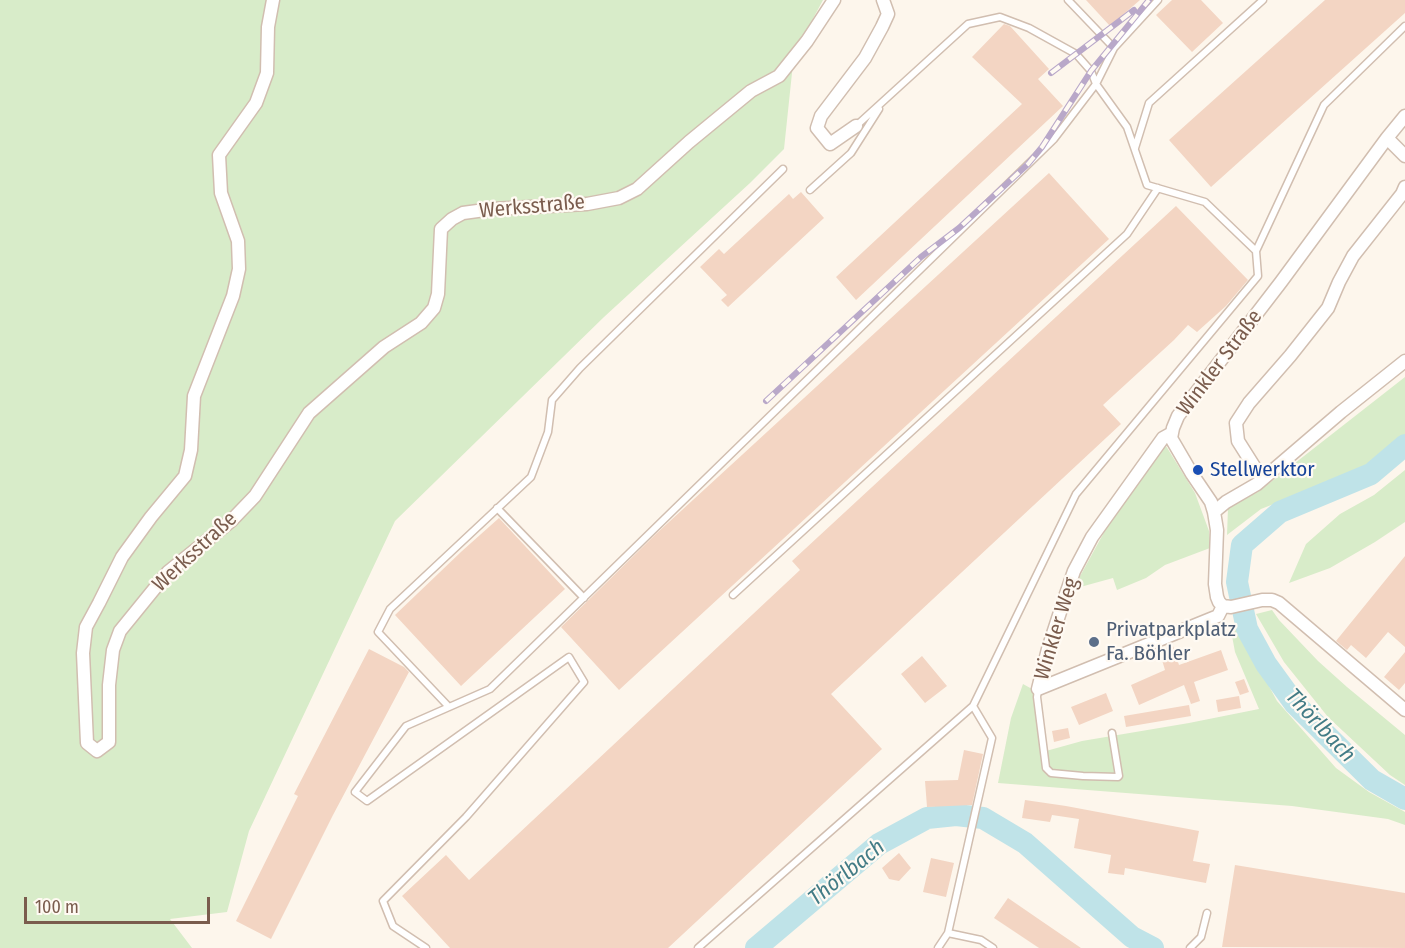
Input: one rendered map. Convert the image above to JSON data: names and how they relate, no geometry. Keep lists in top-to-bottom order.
{
  "streets": {
    "street": ["Werksstraße", "Winkler Straße", "Winkler Weg"]
  },
  "crossings": [
    ["Winkler Straße", "Winkler Weg"]
  ],
  "water": ["Thörlbach"],
  "places": ["Stellwerktor", "Privatparkplatz Fa. Böhler"],
  "scale_bar": "100 m"
}
